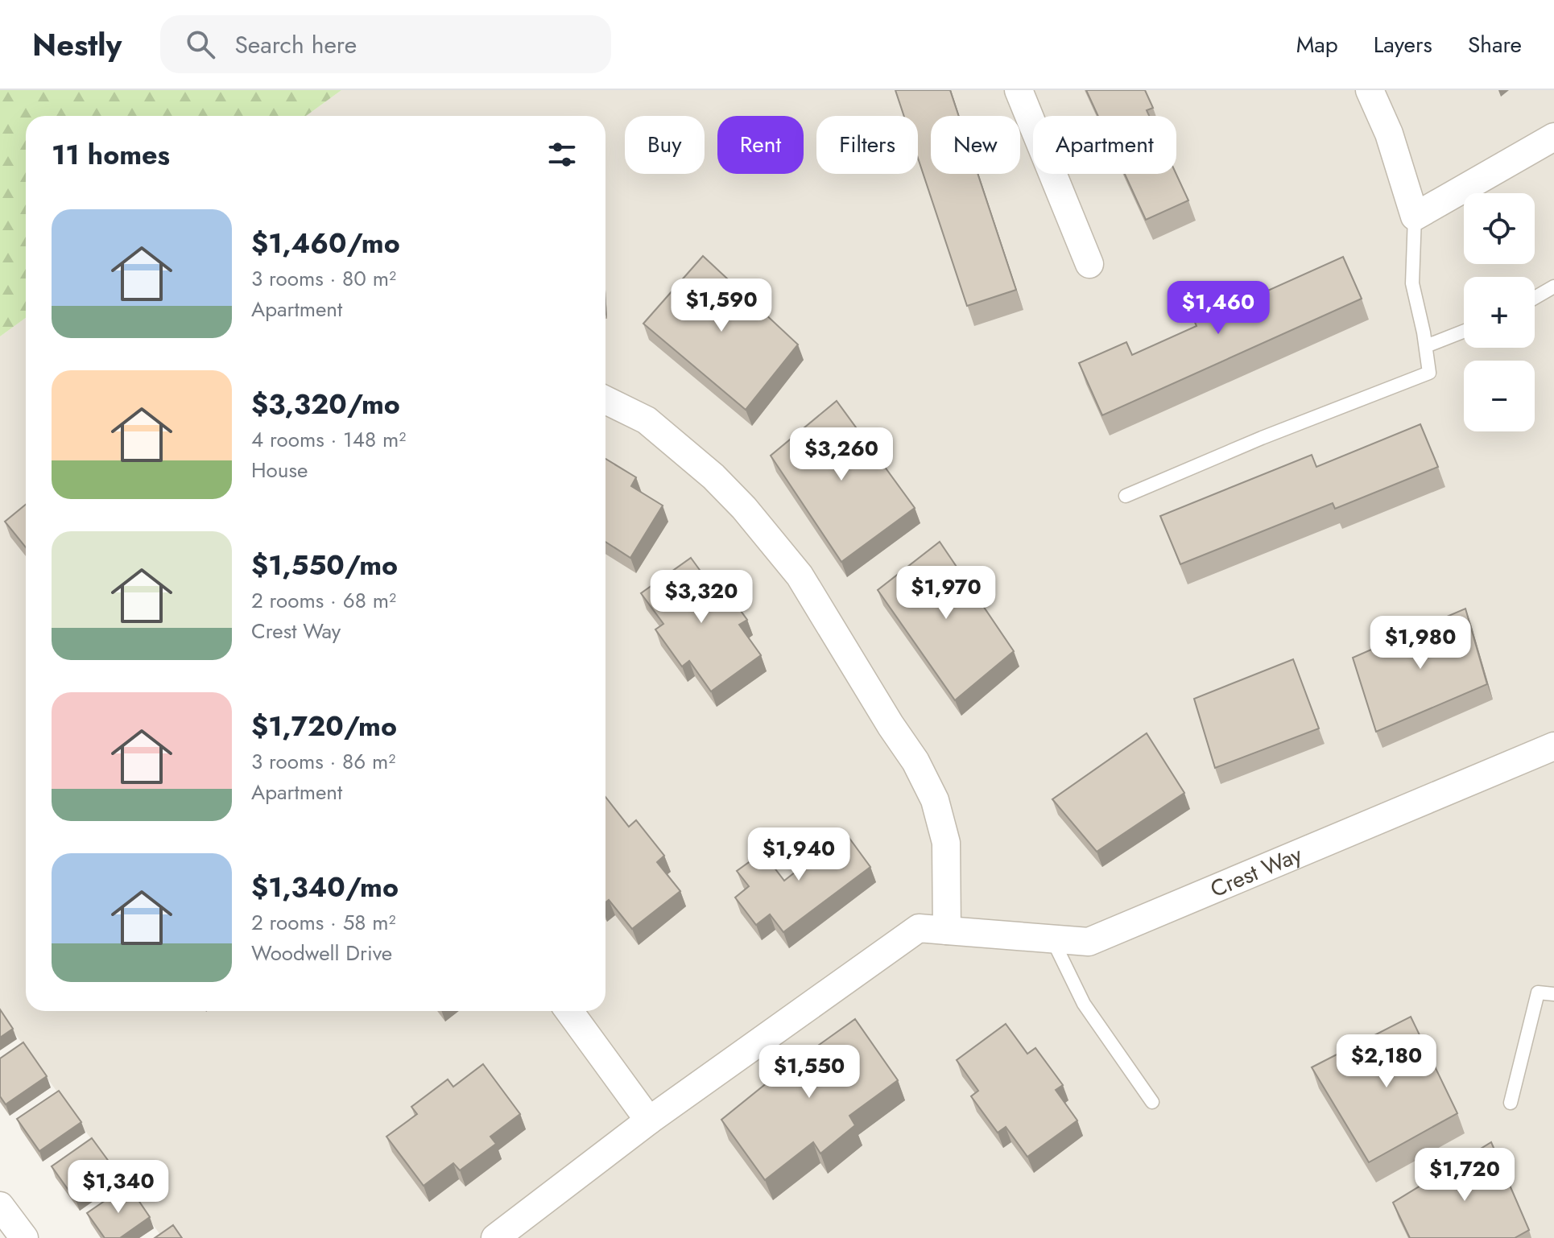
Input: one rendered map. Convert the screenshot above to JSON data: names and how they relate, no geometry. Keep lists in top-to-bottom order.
{
  "streets": {
    "street": ["Crest Way"]
  },
  "page": {
    "header": "Nestly",
    "search": "Search here",
    "nav": ["Map", "Layers", "Share"],
    "chip": [
      "Buy",
      "Rent",
      "Filters",
      "New",
      "Apartment"
    ],
    "heading": "11 homes",
    "map_buttons": ["+", "−"],
    "list": [
      {
        "name": "$1,460/mo",
        "note": "3 rooms · 80 m² · Apartment"
      },
      {
        "name": "$3,320/mo",
        "note": "4 rooms · 148 m² · House"
      },
      {
        "name": "$1,550/mo",
        "note": "2 rooms · 68 m² · Crest Way"
      },
      {
        "name": "$1,720/mo",
        "note": "3 rooms · 86 m² · Apartment"
      },
      {
        "name": "$1,340/mo",
        "note": "2 rooms · 58 m² · Woodwell Drive"
      }
    ],
    "price": [
      "$1,590",
      "$1,460",
      "$3,260",
      "$1,970",
      "$3,320",
      "$1,980",
      "$1,940",
      "$2,180",
      "$1,550",
      "$1,720",
      "$1,340"
    ]
  }
}
